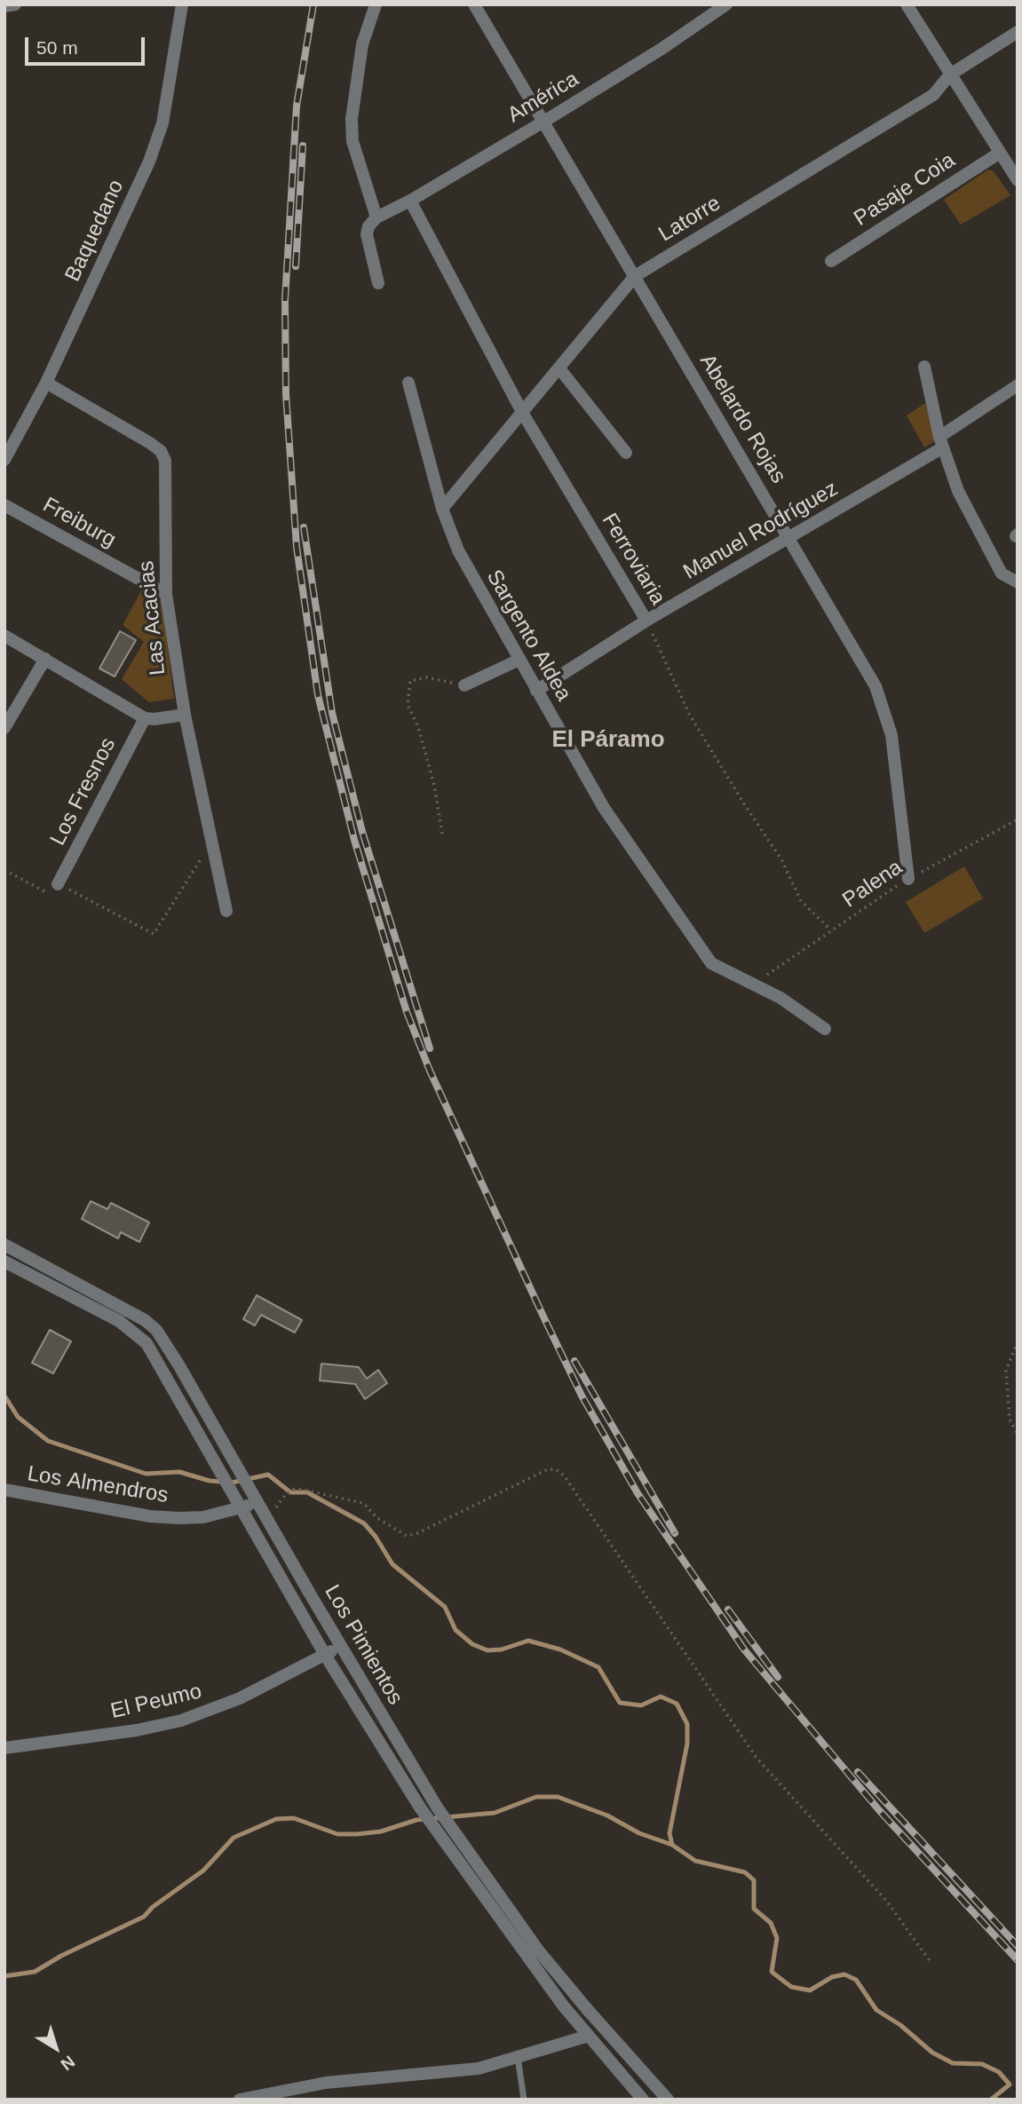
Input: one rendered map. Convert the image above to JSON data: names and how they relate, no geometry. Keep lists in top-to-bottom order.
{
  "streets": {
    "street": [
      "América",
      "Pasaje Coia",
      "Latorre",
      "Baquedano",
      "Abelardo Rojas",
      "Freiburg",
      "Manuel Rodríguez",
      "Ferroviaria",
      "Las Acacias",
      "Sargento Aldea",
      "Los Fresnos",
      "Los Almendros",
      "Los Pimientos",
      "El Peumo"
    ],
    "path": ["Palena"]
  },
  "crossings": [
    ["América", "Abelardo Rojas"],
    ["América", "Ferroviaria"],
    ["Latorre", "Abelardo Rojas"],
    ["Latorre", "Ferroviaria"],
    ["Latorre", "Sargento Aldea"],
    ["Baquedano", "Las Acacias"],
    ["Abelardo Rojas", "Manuel Rodríguez"],
    ["Abelardo Rojas", "Palena"],
    ["Freiburg", "Las Acacias"],
    ["Manuel Rodríguez", "Ferroviaria"],
    ["Manuel Rodríguez", "Sargento Aldea"],
    ["Ferroviaria", "Palena"],
    ["Sargento Aldea", "Palena"],
    ["Los Almendros", "Los Pimientos"],
    ["Los Pimientos", "El Peumo"]
  ],
  "districts": ["El Páramo"],
  "scale_bar": "50 m",
  "north": "bottom right"
}
